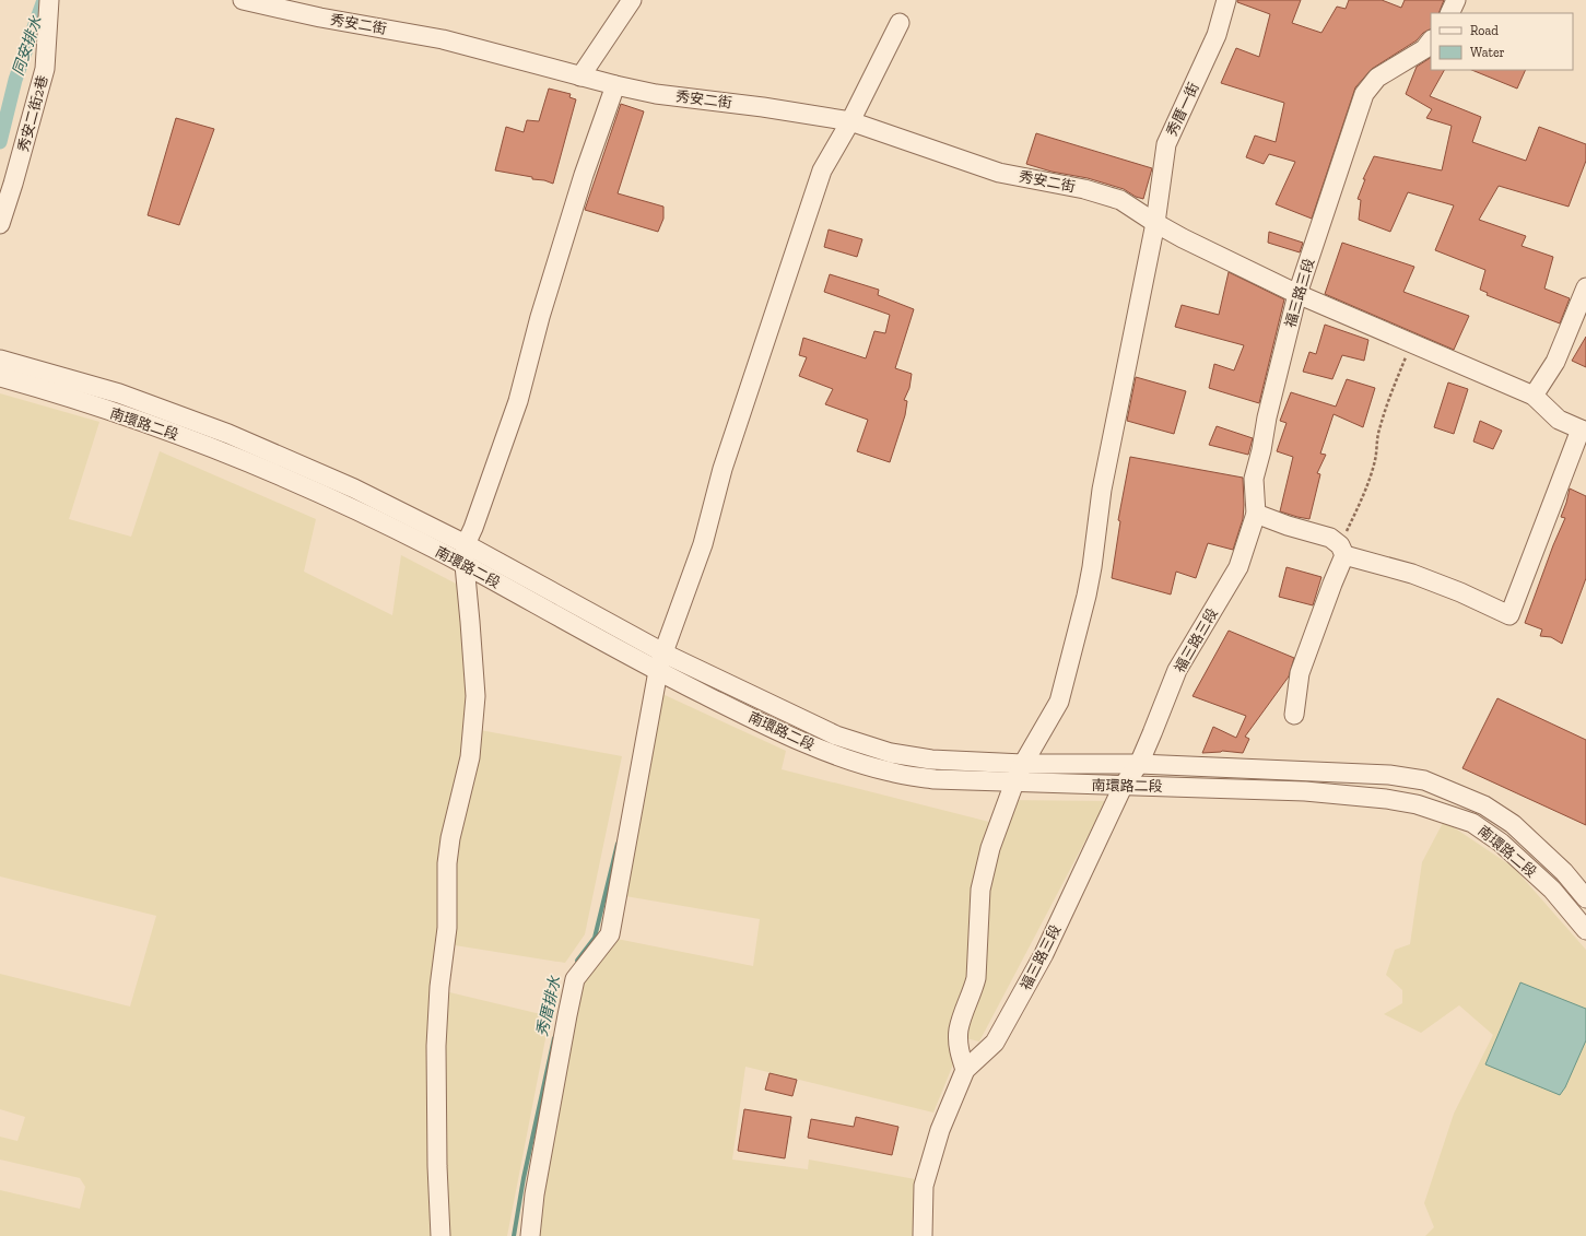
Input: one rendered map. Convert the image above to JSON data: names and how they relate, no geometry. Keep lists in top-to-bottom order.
{
  "streets": {
    "street": [
      "秀安二街",
      "秀厝一街",
      "秀安二街2巷",
      "福三路三段",
      "南環路二段"
    ]
  },
  "crossings": [
    ["秀安二街", "秀厝一街"],
    ["秀安二街", "福三路三段"],
    ["秀厝一街", "福三路三段"],
    ["秀厝一街", "南環路二段"],
    ["福三路三段", "南環路二段"]
  ],
  "water": ["同安排水", "秀厝排水"],
  "legend": ["Road", "Water"]
}
